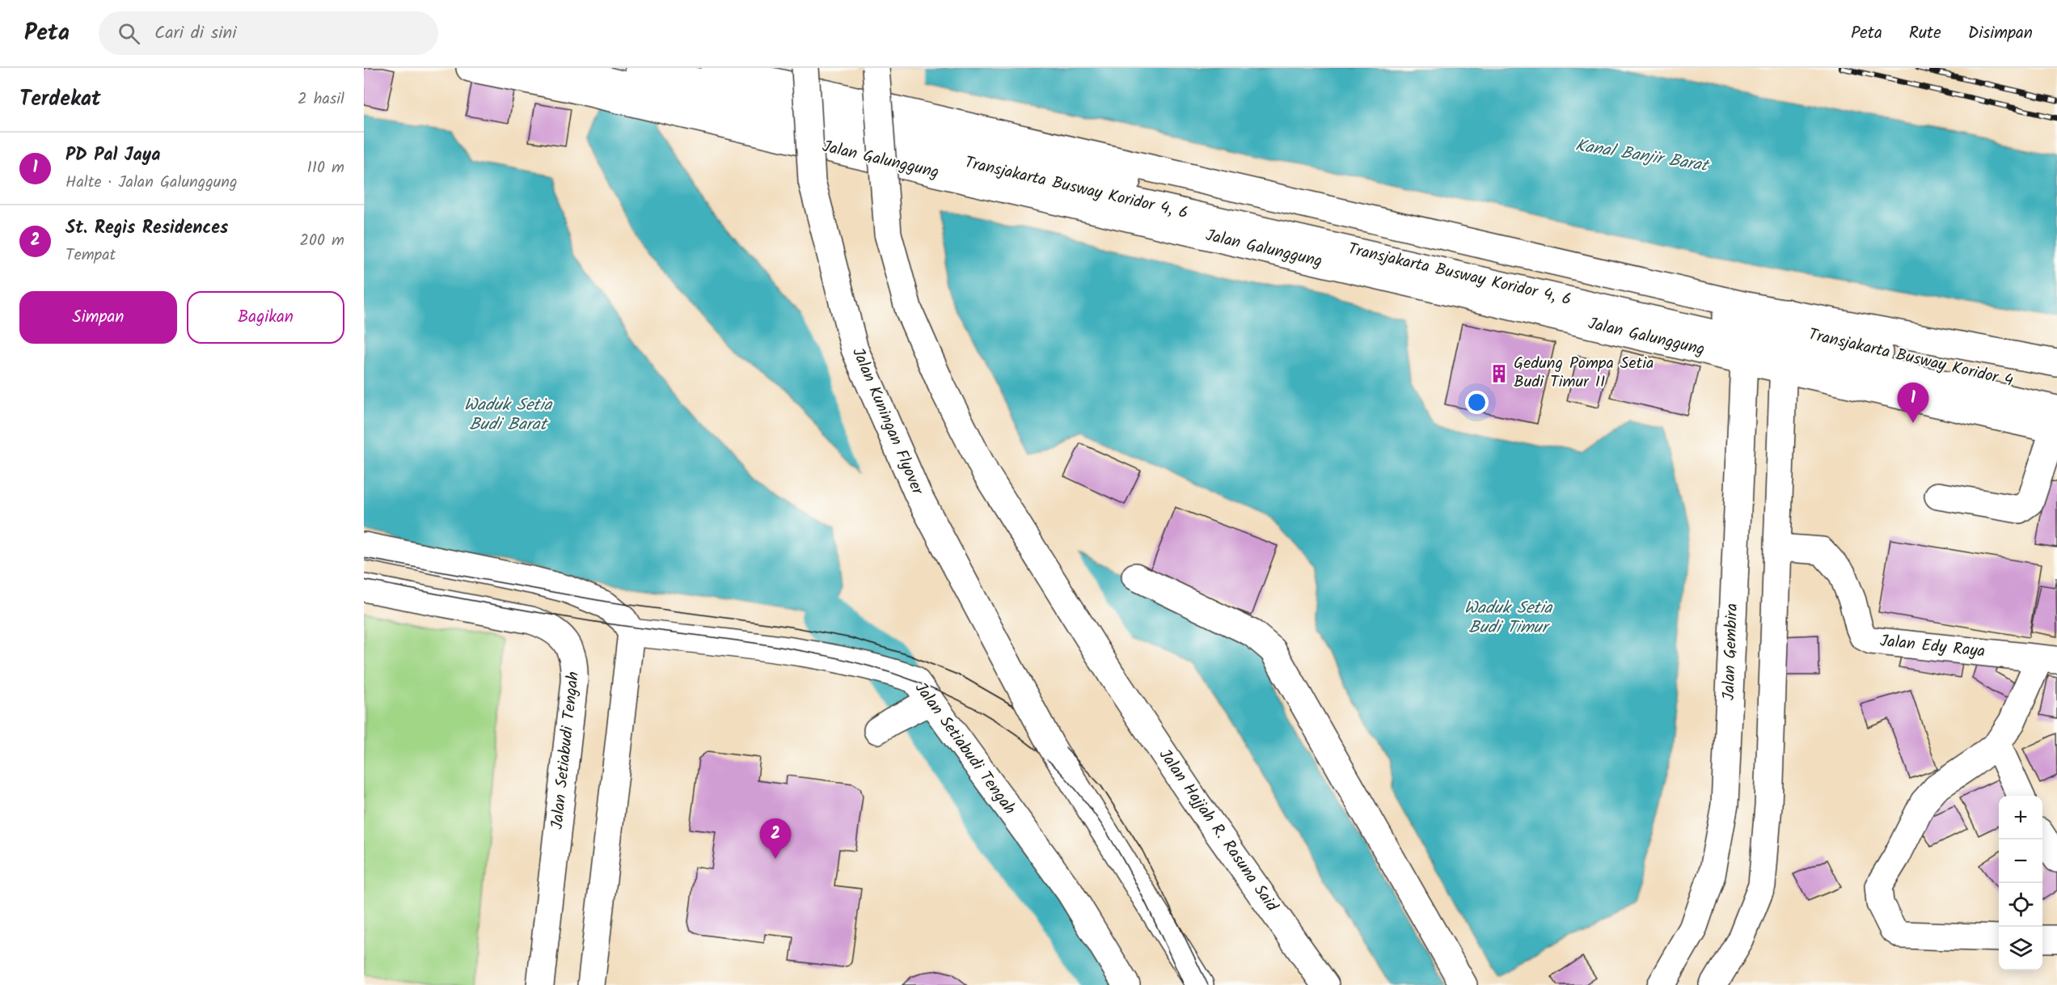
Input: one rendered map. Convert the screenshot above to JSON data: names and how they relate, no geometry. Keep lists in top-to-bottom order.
{
  "streets": {
    "main road": [
      "Jalan Galunggung",
      "Transjakarta Busway Koridor 4",
      "Jalan Kuningan Flyover",
      "Jalan Edy Raya",
      "Jalan Gembira",
      "Jalan Setiabudi Tengah",
      "Jalan Hajjah R. Rasuna Said"
    ]
  },
  "crossings": [
    ["Jalan Galunggung", "Transjakarta Busway Koridor 4"],
    ["Jalan Galunggung", "Jalan Gembira"],
    ["Transjakarta Busway Koridor 4", "Jalan Gembira"]
  ],
  "water": ["Kanal Banjir Barat", "Waduk Setia Budi Barat", "Waduk Setia Budi Timur"],
  "places": {
    "building": ["Gedung Pompa Setia Budi Timur II"]
  },
  "page": {
    "header": "Peta",
    "search": "Cari di sini",
    "nav": ["Peta", "Rute", "Disimpan"],
    "heading": ["Terdekat", "2 hasil"],
    "list": [
      {
        "mark": "1",
        "name": "PD Pal Jaya",
        "note": "Halte · Jalan Galunggung",
        "value": "110 m"
      },
      {
        "mark": "2",
        "name": "St. Regis Residences",
        "note": "Tempat",
        "value": "200 m"
      }
    ],
    "buttons": ["Simpan", "Bagikan"],
    "pins": ["1", "2"],
    "map_buttons": ["+", "−"]
  }
}
